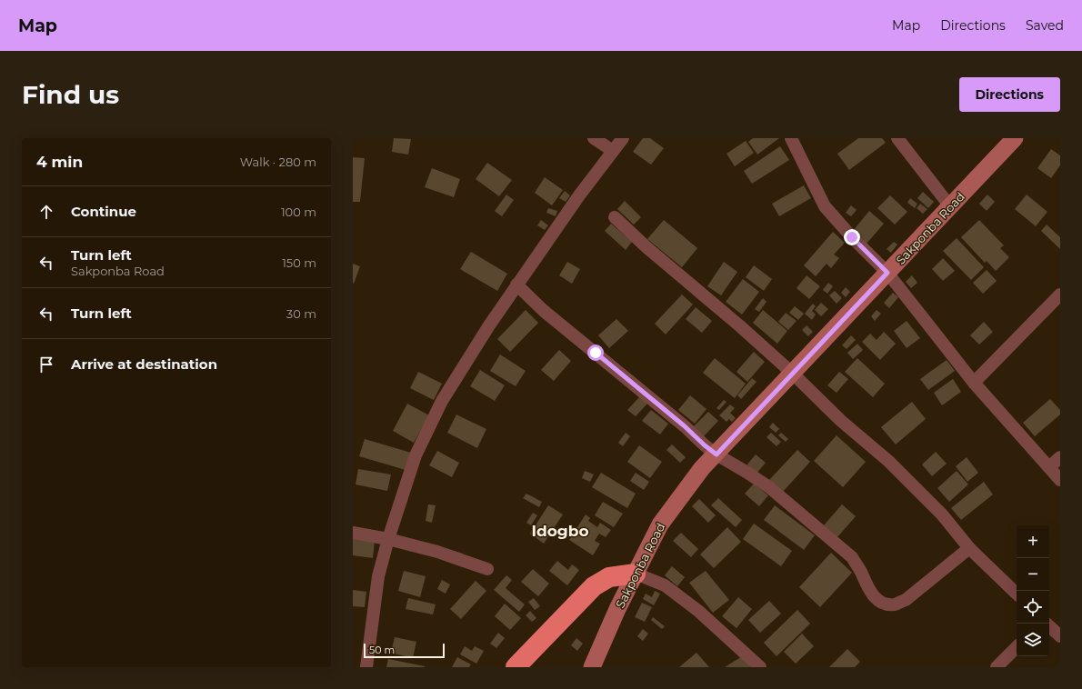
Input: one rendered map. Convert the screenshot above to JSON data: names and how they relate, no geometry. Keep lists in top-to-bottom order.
{
  "streets": {
    "main road": ["Sakponba Road"]
  },
  "districts": ["Idogbo"],
  "scale_bar": "50 m",
  "page": {
    "header": "Map",
    "nav": ["Map", "Directions", "Saved"],
    "buttons": "Directions",
    "title": "Find us",
    "heading": ["4 min", "Walk · 280 m"],
    "list": [
      ["Continue", "100 m"],
      ["Turn left", "Sakponba Road", "150 m"],
      ["Turn left", "30 m"],
      "Arrive at destination"
    ],
    "map_buttons": ["+", "−"],
    "scale": "50 m"
  }
}
